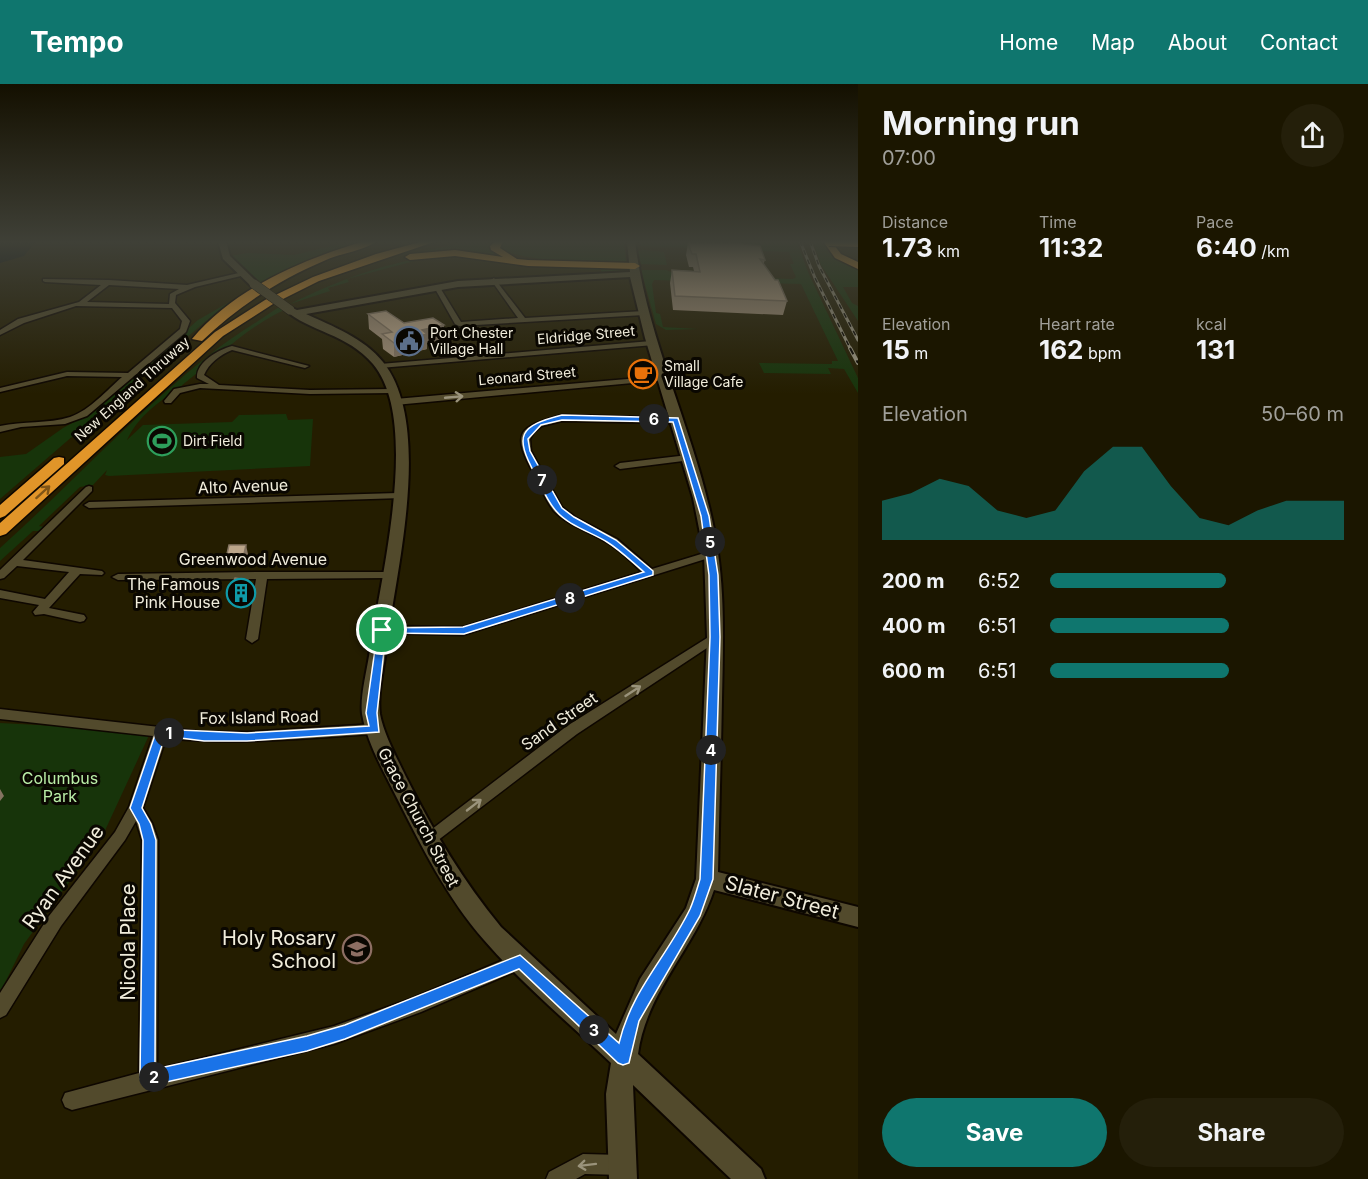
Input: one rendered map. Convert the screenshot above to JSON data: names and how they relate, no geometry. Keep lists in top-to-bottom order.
{
  "streets": {
    "highway": ["New England Thruway"],
    "street": [
      "Eldridge Street",
      "Leonard Street",
      "Alto Avenue",
      "Greenwood Avenue",
      "Fox Island Road",
      "Sand Street",
      "Grace Church Street",
      "Ryan Avenue",
      "Slater Street",
      "Nicola Place"
    ]
  },
  "crossings": [
    ["Eldridge Street", "Grace Church Street"],
    ["Leonard Street", "Grace Church Street"],
    ["Alto Avenue", "Grace Church Street"],
    ["Greenwood Avenue", "Grace Church Street"],
    ["Fox Island Road", "Grace Church Street"],
    ["Fox Island Road", "Ryan Avenue"],
    ["Sand Street", "Grace Church Street"],
    ["Ryan Avenue", "Nicola Place"]
  ],
  "one_way": ["Sand Street"],
  "parks": ["Columbus Park"],
  "places": {
    "public building": ["Port Chester Village Hall"],
    "cafe": ["Small Village Cafe"],
    "sports": ["Dirt Field"],
    "building": ["The Famous Pink House"],
    "school or university": ["Holy Rosary School"]
  },
  "page": {
    "header": "Tempo",
    "nav": [
      "Home",
      "Map",
      "About",
      "Contact"
    ],
    "heading": ["Morning run", "07:00"],
    "stats": [
      ["Distance", "1.73 km"],
      ["Time", "11:32"],
      ["Pace", "6:40 /km"],
      ["Elevation", "15 m"],
      ["Heart rate", "162 bpm"],
      ["kcal", "131"]
    ],
    "chart": ["Elevation", "50–60 m"],
    "pins": [
      "6",
      "7",
      "5",
      "8",
      "1",
      "4",
      "3",
      "2"
    ],
    "list": [
      {
        "name": "200 m",
        "note": "6:52"
      },
      {
        "name": "400 m",
        "note": "6:51"
      },
      {
        "name": "600 m",
        "note": "6:51"
      }
    ],
    "buttons": ["Save", "Share"]
  }
}
